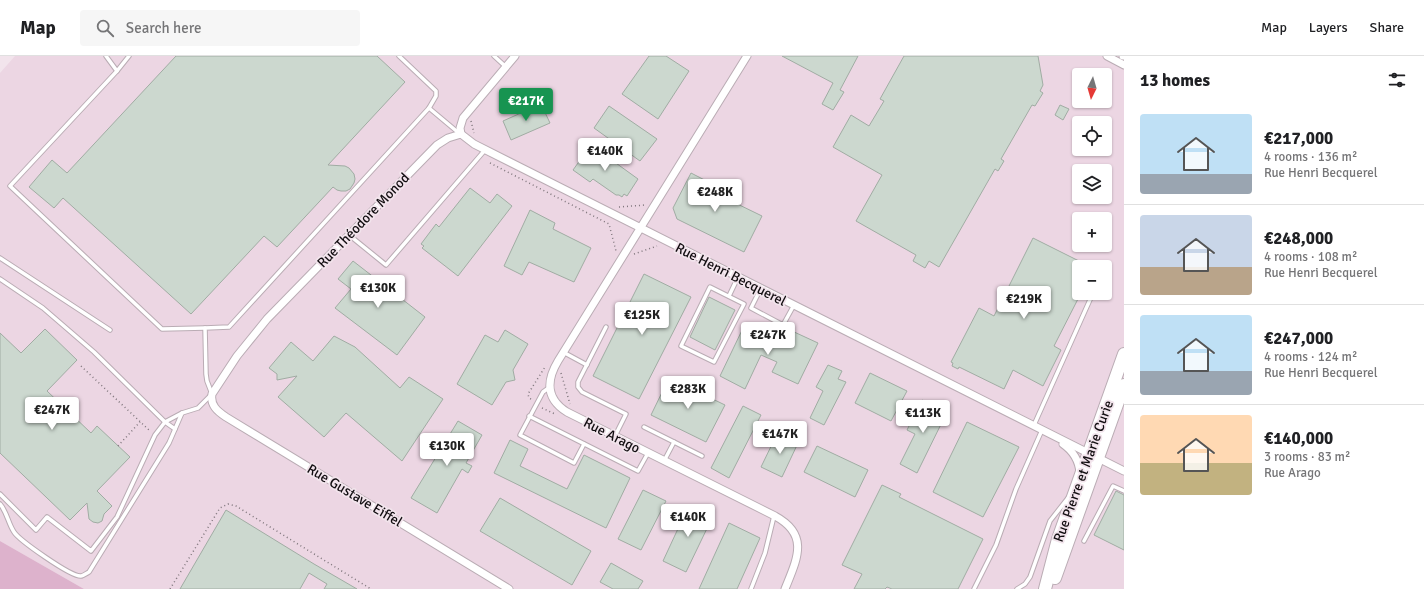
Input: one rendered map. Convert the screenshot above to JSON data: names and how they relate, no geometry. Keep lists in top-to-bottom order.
{
  "streets": {
    "main road": ["Rue Pierre et Marie Curie"],
    "street": [
      "Rue Théodore Monod",
      "Rue Henri Becquerel",
      "Rue Arago",
      "Rue Gustave Eiffel"
    ]
  },
  "crossings": [
    ["Rue Théodore Monod", "Rue Henri Becquerel"],
    ["Rue Théodore Monod", "Rue Gustave Eiffel"],
    ["Rue Henri Becquerel", "Rue Pierre et Marie Curie"]
  ],
  "north": "bottom",
  "page": {
    "header": "Map",
    "search": "Search here",
    "nav": ["Map", "Layers", "Share"],
    "heading": "13 homes",
    "map_buttons": ["+", "−"],
    "price": [
      "€217K",
      "€140K",
      "€248K",
      "€130K",
      "€219K",
      "€125K",
      "€247K",
      "€283K",
      "€247K",
      "€113K",
      "€147K",
      "€130K",
      "€140K"
    ],
    "list": [
      {
        "name": "€217,000",
        "note": "4 rooms · 136 m² · Rue Henri Becquerel"
      },
      {
        "name": "€248,000",
        "note": "4 rooms · 108 m² · Rue Henri Becquerel"
      },
      {
        "name": "€247,000",
        "note": "4 rooms · 124 m² · Rue Henri Becquerel"
      },
      {
        "name": "€140,000",
        "note": "3 rooms · 83 m² · Rue Arago"
      }
    ]
  }
}
